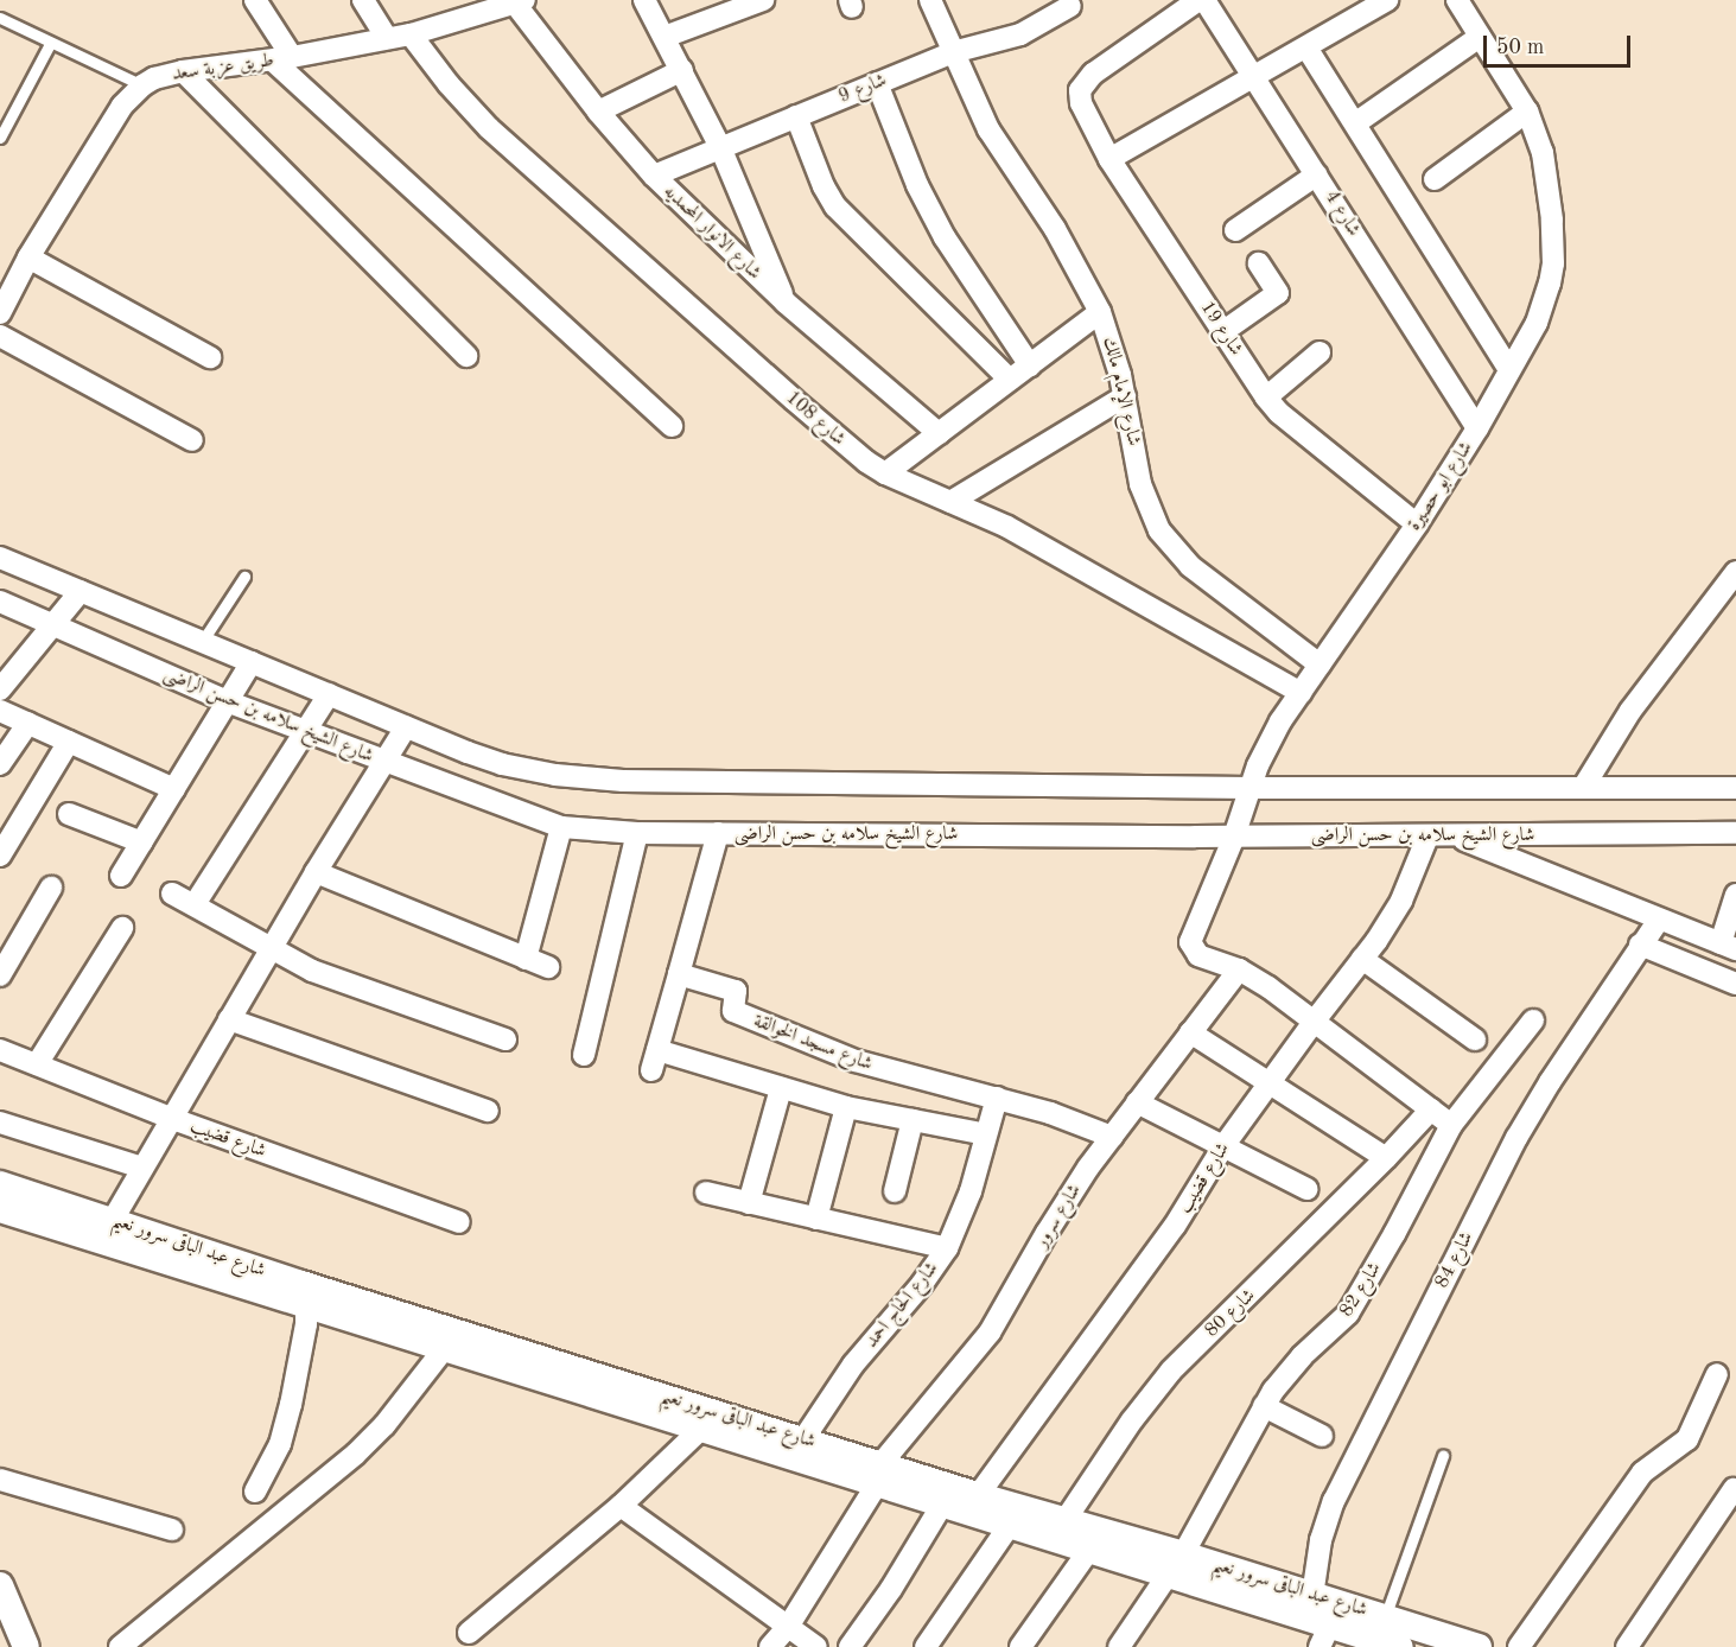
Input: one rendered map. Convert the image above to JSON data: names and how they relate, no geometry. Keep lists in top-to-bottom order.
{
  "streets": {
    "street": [
      "طريق عزبة سعد",
      "شارع 9",
      "شارع 4",
      "شارع الانوار المحمديه",
      "شارع 19",
      "شارع الإمام مالك",
      "شارع 108",
      "شارع ابو حصيرة",
      "شارع الشيخ سلامه بن حسن الراضى",
      "شارع مسجد الخوالقة",
      "شارع قضيب",
      "شارع سرور",
      "شارع عبد الباقى سرور نعيم",
      "شارع 84",
      "شارع 82",
      "شارع الحاج احمد",
      "شارع 80"
    ]
  },
  "crossings": [
    ["طريق عزبة سعد", "شارع الانوار المحمديه"],
    ["طريق عزبة سعد", "شارع 108"],
    ["شارع 9", "شارع الانوار المحمديه"],
    ["شارع 9", "شارع الإمام مالك"],
    ["شارع 4", "شارع ابو حصيرة"],
    ["شارع 19", "شارع ابو حصيرة"],
    ["شارع الإمام مالك", "شارع ابو حصيرة"],
    ["شارع 108", "شارع ابو حصيرة"],
    ["شارع ابو حصيرة", "شارع الشيخ سلامه بن حسن الراضى"],
    ["شارع ابو حصيرة", "شارع سرور"],
    ["شارع الشيخ سلامه بن حسن الراضى", "شارع قضيب"],
    ["شارع مسجد الخوالقة", "شارع سرور"],
    ["شارع مسجد الخوالقة", "شارع الحاج احمد"],
    ["شارع قضيب", "شارع عبد الباقى سرور نعيم"],
    ["شارع سرور", "شارع عبد الباقى سرور نعيم"],
    ["شارع عبد الباقى سرور نعيم", "شارع 84"],
    ["شارع عبد الباقى سرور نعيم", "شارع 82"],
    ["شارع عبد الباقى سرور نعيم", "شارع الحاج احمد"],
    ["شارع عبد الباقى سرور نعيم", "شارع 80"]
  ],
  "scale_bar": "50 m"
}
